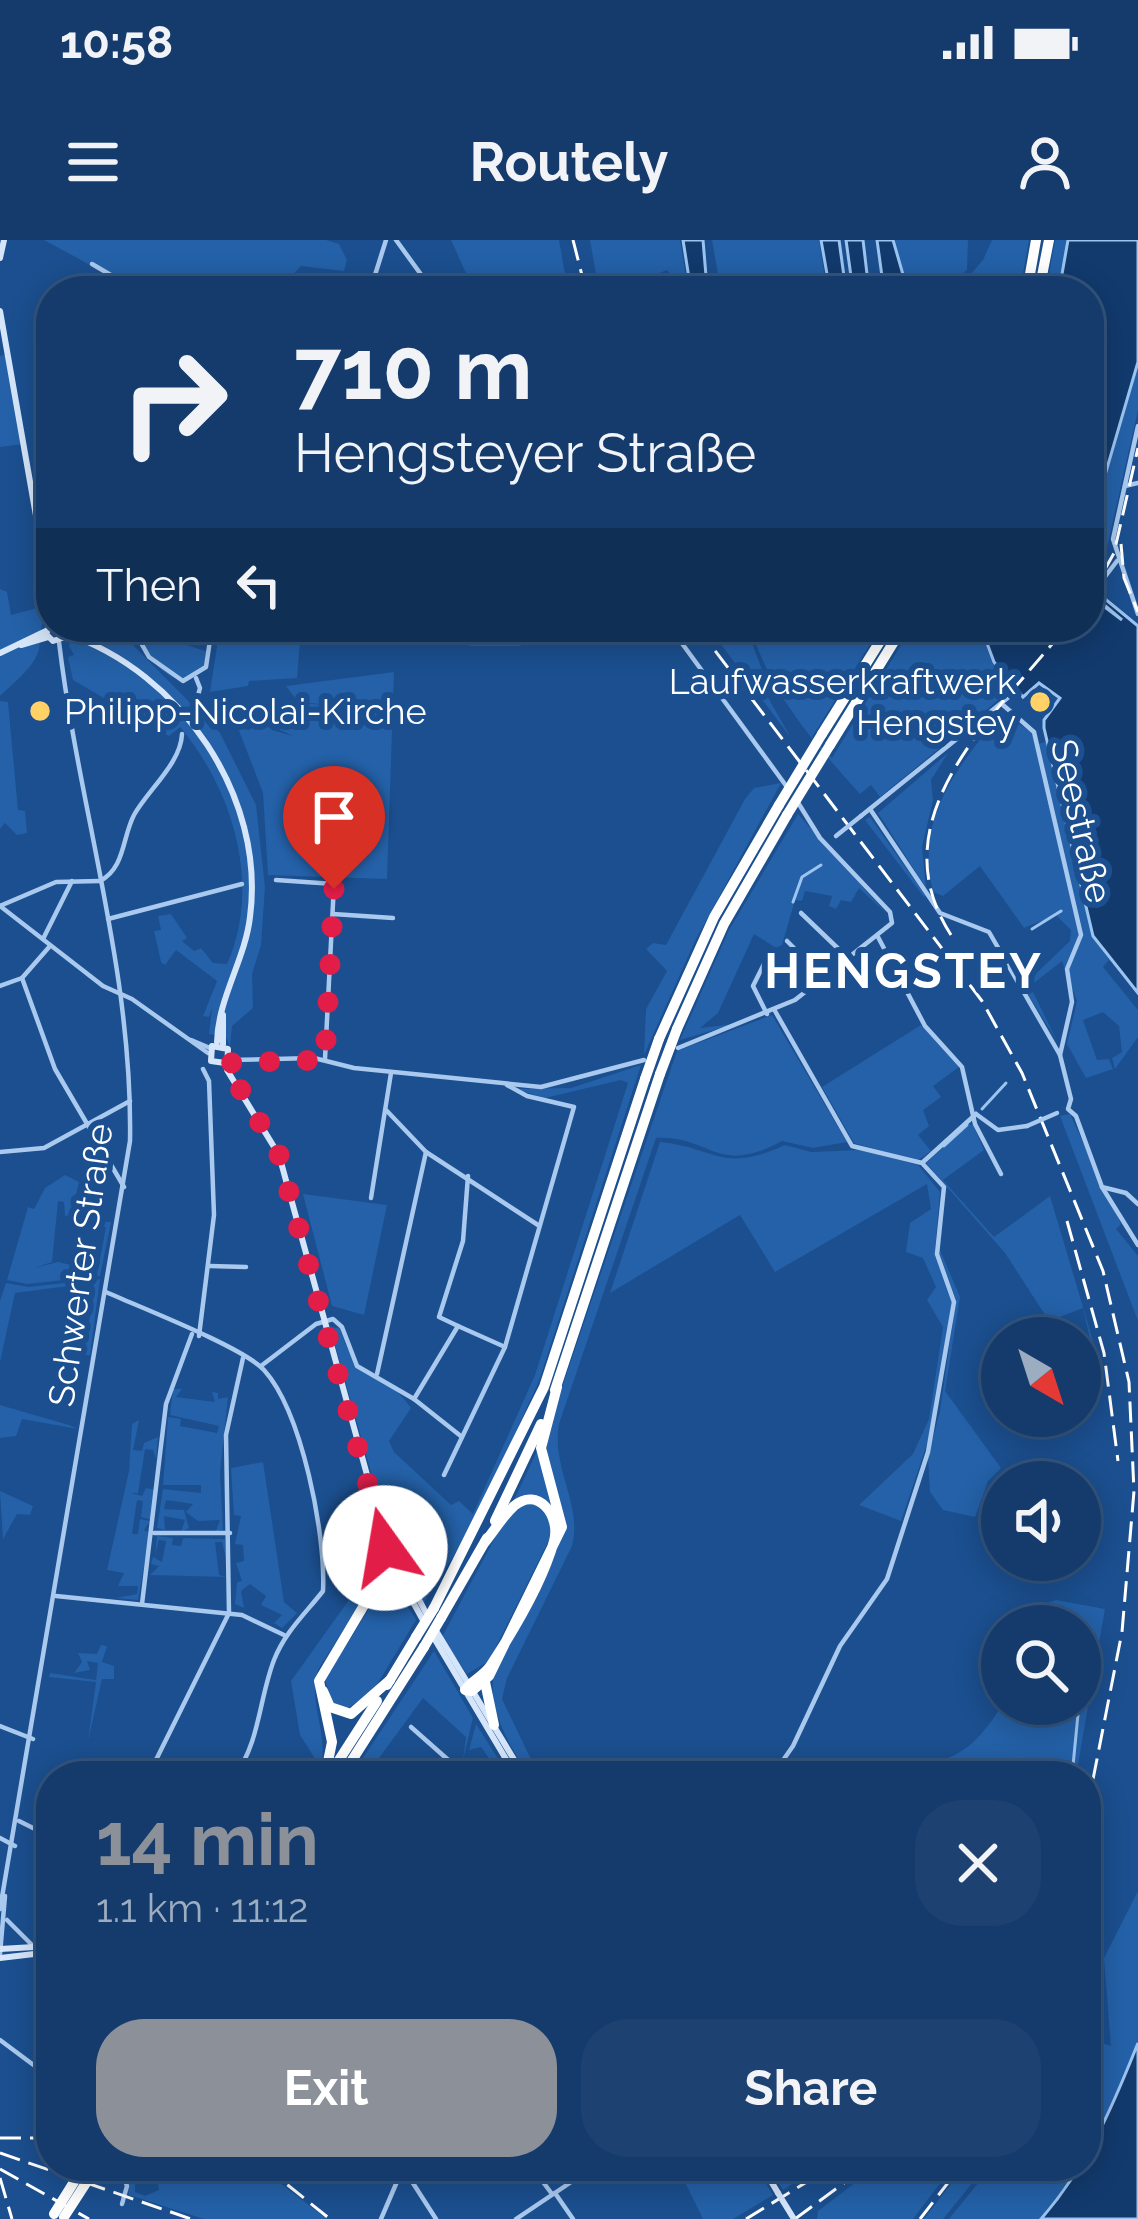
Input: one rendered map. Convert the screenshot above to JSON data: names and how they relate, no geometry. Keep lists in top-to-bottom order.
{
  "streets": {
    "street": ["Seestraße", "Schwerter Straße"]
  },
  "districts": ["HENGSTEY"],
  "places": ["Laufwasserkraftwerk Hengstey", "Philipp-Nicolai-Kirche"],
  "north": "bottom right",
  "page": {
    "status": "10:58",
    "header": "Routely",
    "turn": ["710 m", "Hengsteyer Straße"],
    "then": "Then",
    "heading": ["14 min", "1.1 km · 11:12"],
    "buttons": ["Exit", "Share"]
  }
}
